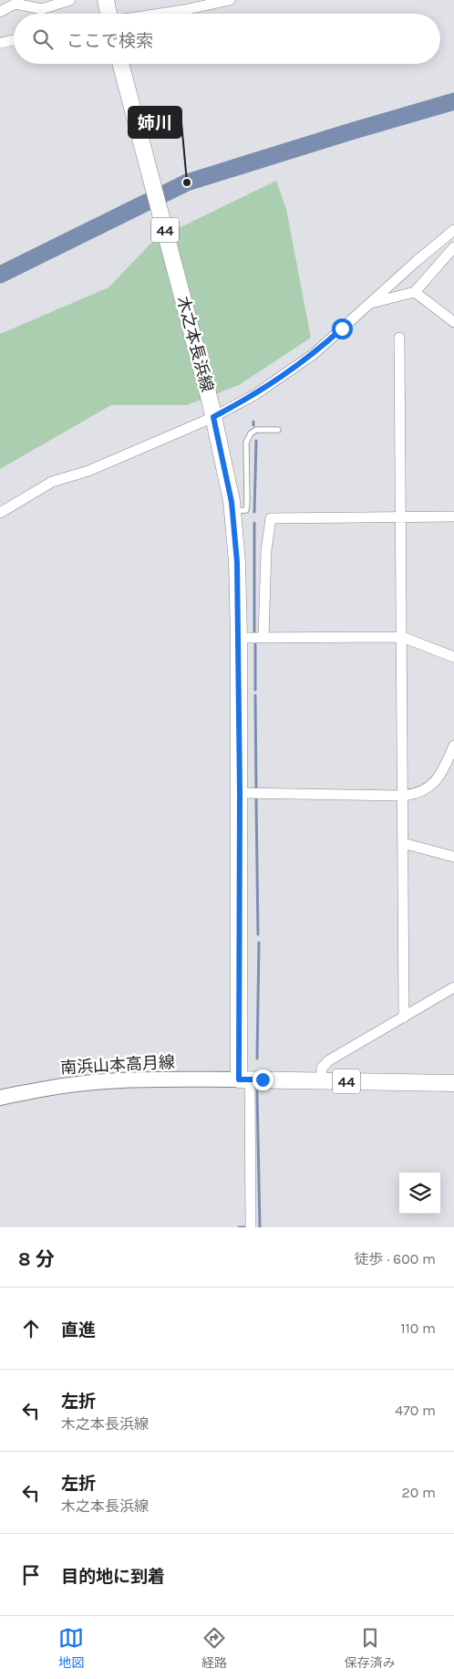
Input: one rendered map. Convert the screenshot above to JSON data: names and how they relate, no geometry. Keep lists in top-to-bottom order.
{
  "streets": {
    "main road": ["44", "木之本長浜線", "南浜山本高月線"]
  },
  "crossings": [
    ["44", "木之本長浜線"],
    ["44", "南浜山本高月線"],
    ["木之本長浜線", "南浜山本高月線"]
  ],
  "places": ["姉川"],
  "page": {
    "search": "ここで検索",
    "heading": ["8 分", "徒歩 · 600 m"],
    "list": [
      ["直進", "110 m"],
      ["左折", "木之本長浜線", "470 m"],
      ["左折", "木之本長浜線", "20 m"],
      "目的地に到着"
    ],
    "nav": ["地図", "経路", "保存済み"]
  }
}
